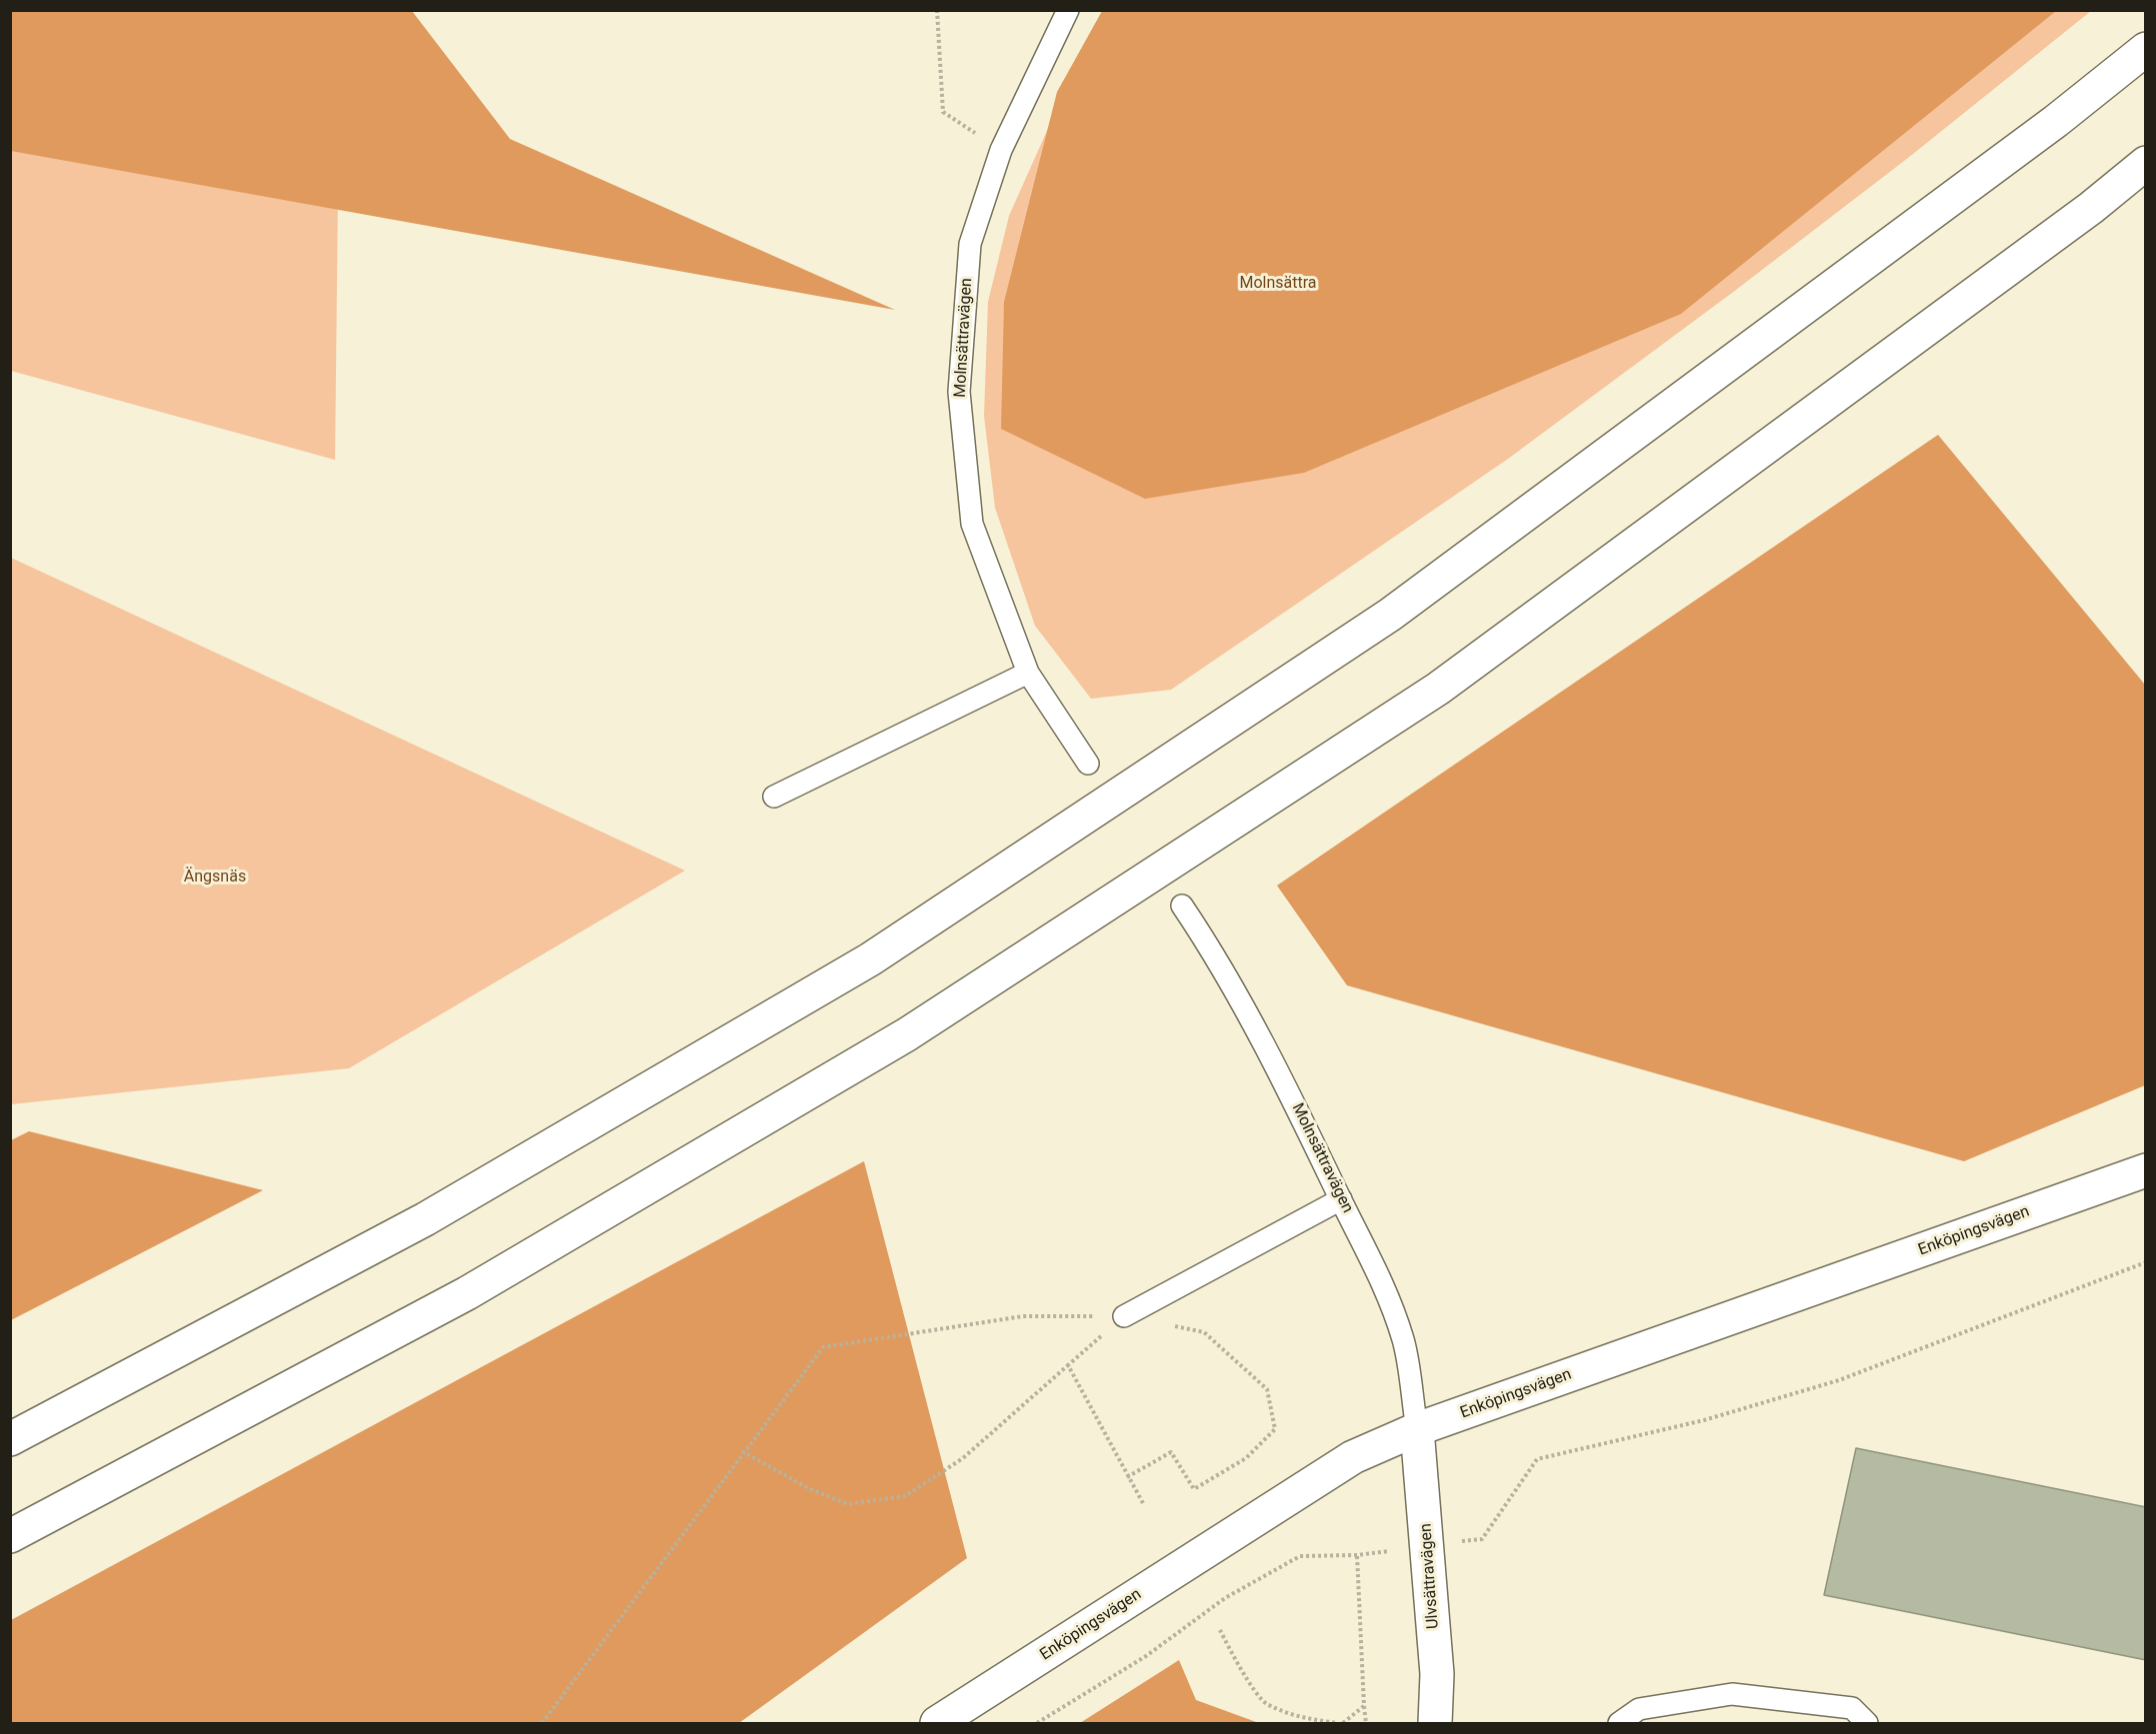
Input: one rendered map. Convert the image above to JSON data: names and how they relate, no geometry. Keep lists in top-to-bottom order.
{
  "streets": {
    "main road": ["Enköpingsvägen", "Ulvsättravägen"],
    "lane": ["Molnsättravägen"]
  },
  "crossings": [
    ["Molnsättravägen", "Enköpingsvägen"],
    ["Molnsättravägen", "Ulvsättravägen"],
    ["Enköpingsvägen", "Ulvsättravägen"]
  ],
  "parks": ["Molnsättra", "Ängsnäs"]
}
